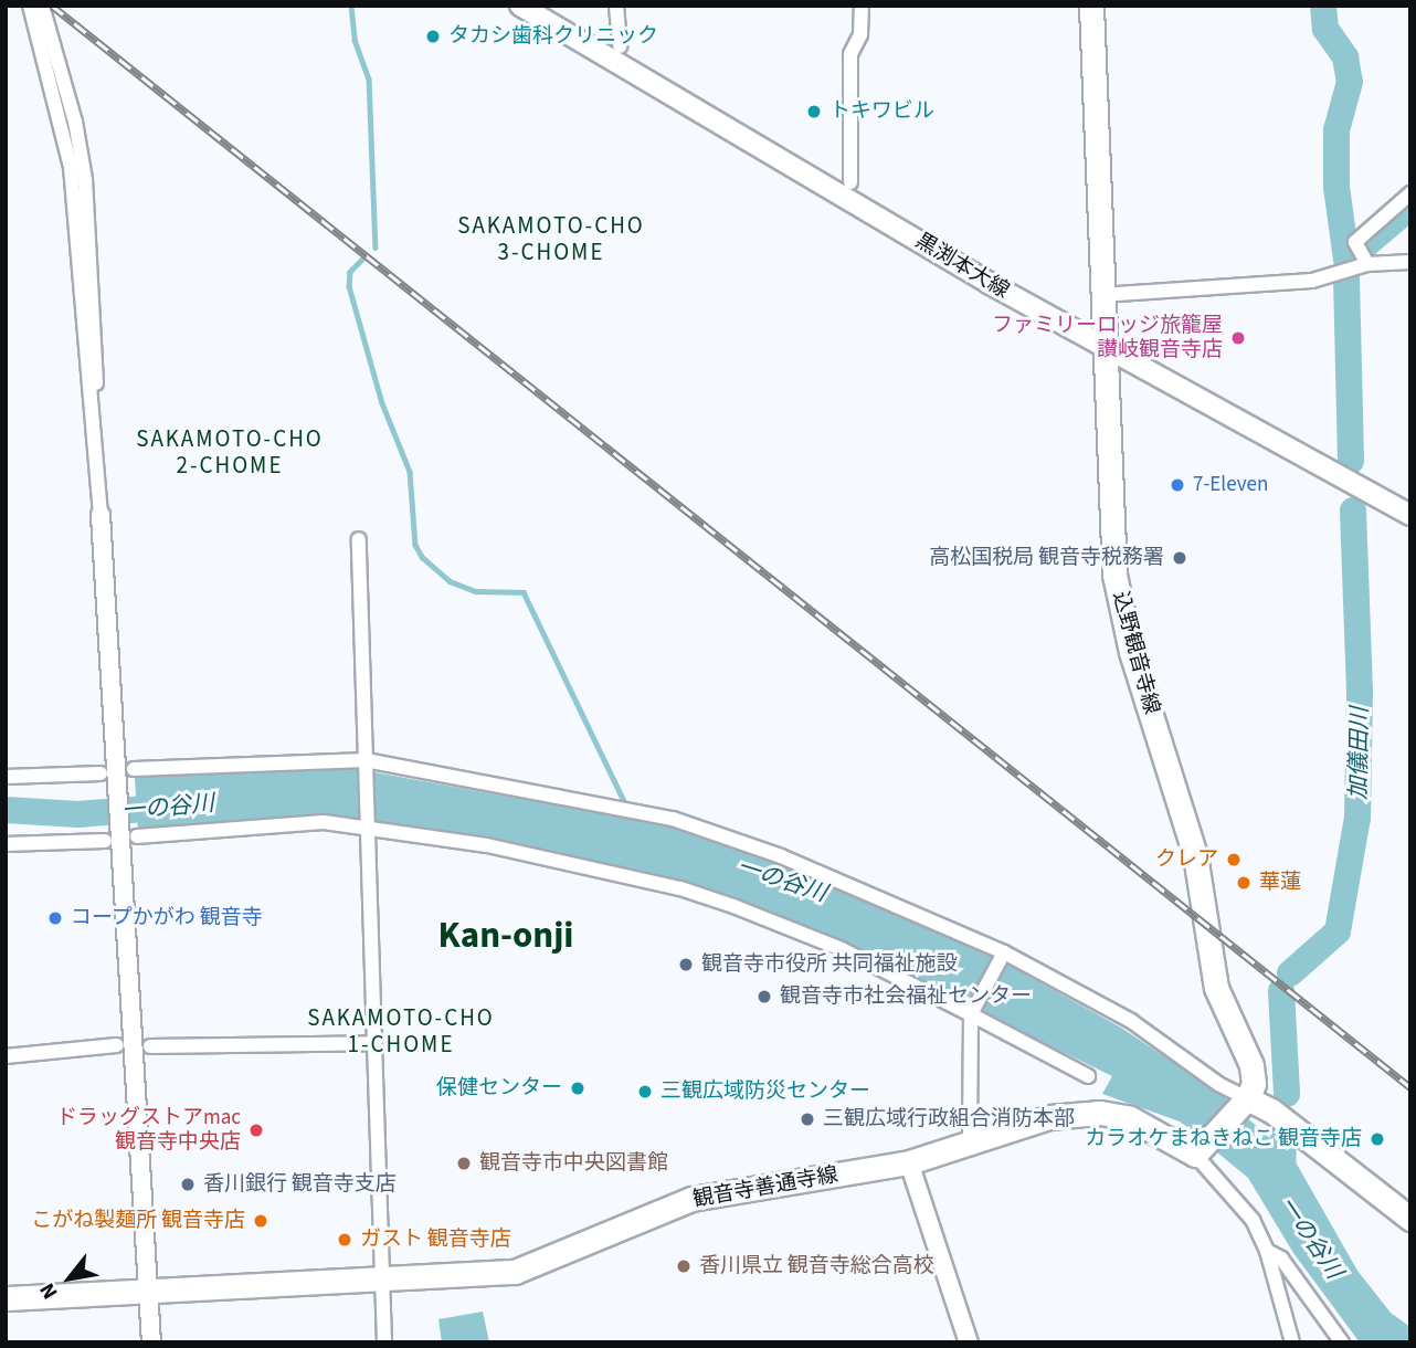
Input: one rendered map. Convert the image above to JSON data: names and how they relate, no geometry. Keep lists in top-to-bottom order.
{
  "streets": {
    "main road": ["黒渕本大線", "込野観音寺線", "観音寺善通寺線"]
  },
  "crossings": [
    ["黒渕本大線", "込野観音寺線"]
  ],
  "districts": [
    "SAKAMOTO-CHO 3-CHOME",
    "SAKAMOTO-CHO 2-CHOME",
    "Kan-onji",
    "SAKAMOTO-CHO 1-CHOME"
  ],
  "water": ["加儀田川", "一の谷川"],
  "places": [
    "タカシ歯科クリニック",
    "トキワビル",
    "ファミリーロッジ旅籠屋 讃岐観音寺店",
    "7-Eleven",
    "高松国税局 観音寺税務署",
    "クレア",
    "華蓮",
    "コープかがわ 観音寺",
    "観音寺市役所 共同福祉施設",
    "観音寺市社会福祉センター",
    "保健センター",
    "三観広域防災センター",
    "三観広域行政組合消防本部",
    "ドラッグストアmac 観音寺中央店",
    "カラオケまねきねこ 観音寺店",
    "観音寺市中央図書館",
    "香川銀行 観音寺支店",
    "こがね製麺所 観音寺店",
    "ガスト 観音寺店",
    "香川県立 観音寺総合高校"
  ],
  "north": "bottom left"
}
